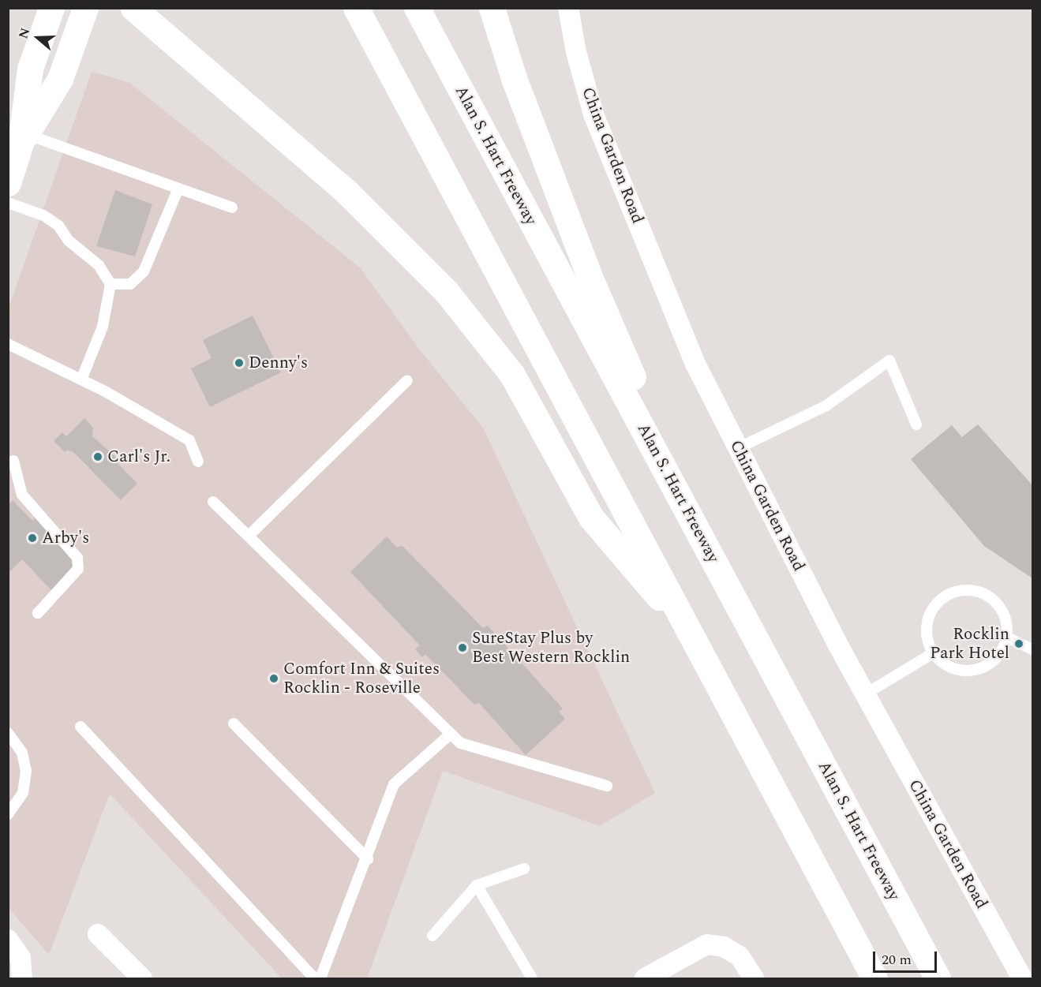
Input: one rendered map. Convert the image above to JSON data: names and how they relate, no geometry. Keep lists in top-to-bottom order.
{
  "streets": {
    "main road": ["Alan S. Hart Freeway"],
    "street": ["China Garden Road"]
  },
  "places": [
    "Denny's",
    "Carl's Jr.",
    "Arby's",
    "Rocklin Park Hotel",
    "SureStay Plus by Best Western Rocklin",
    "Comfort Inn & Suites Rocklin - Roseville"
  ],
  "scale_bar": "20 m",
  "north": "left"
}
